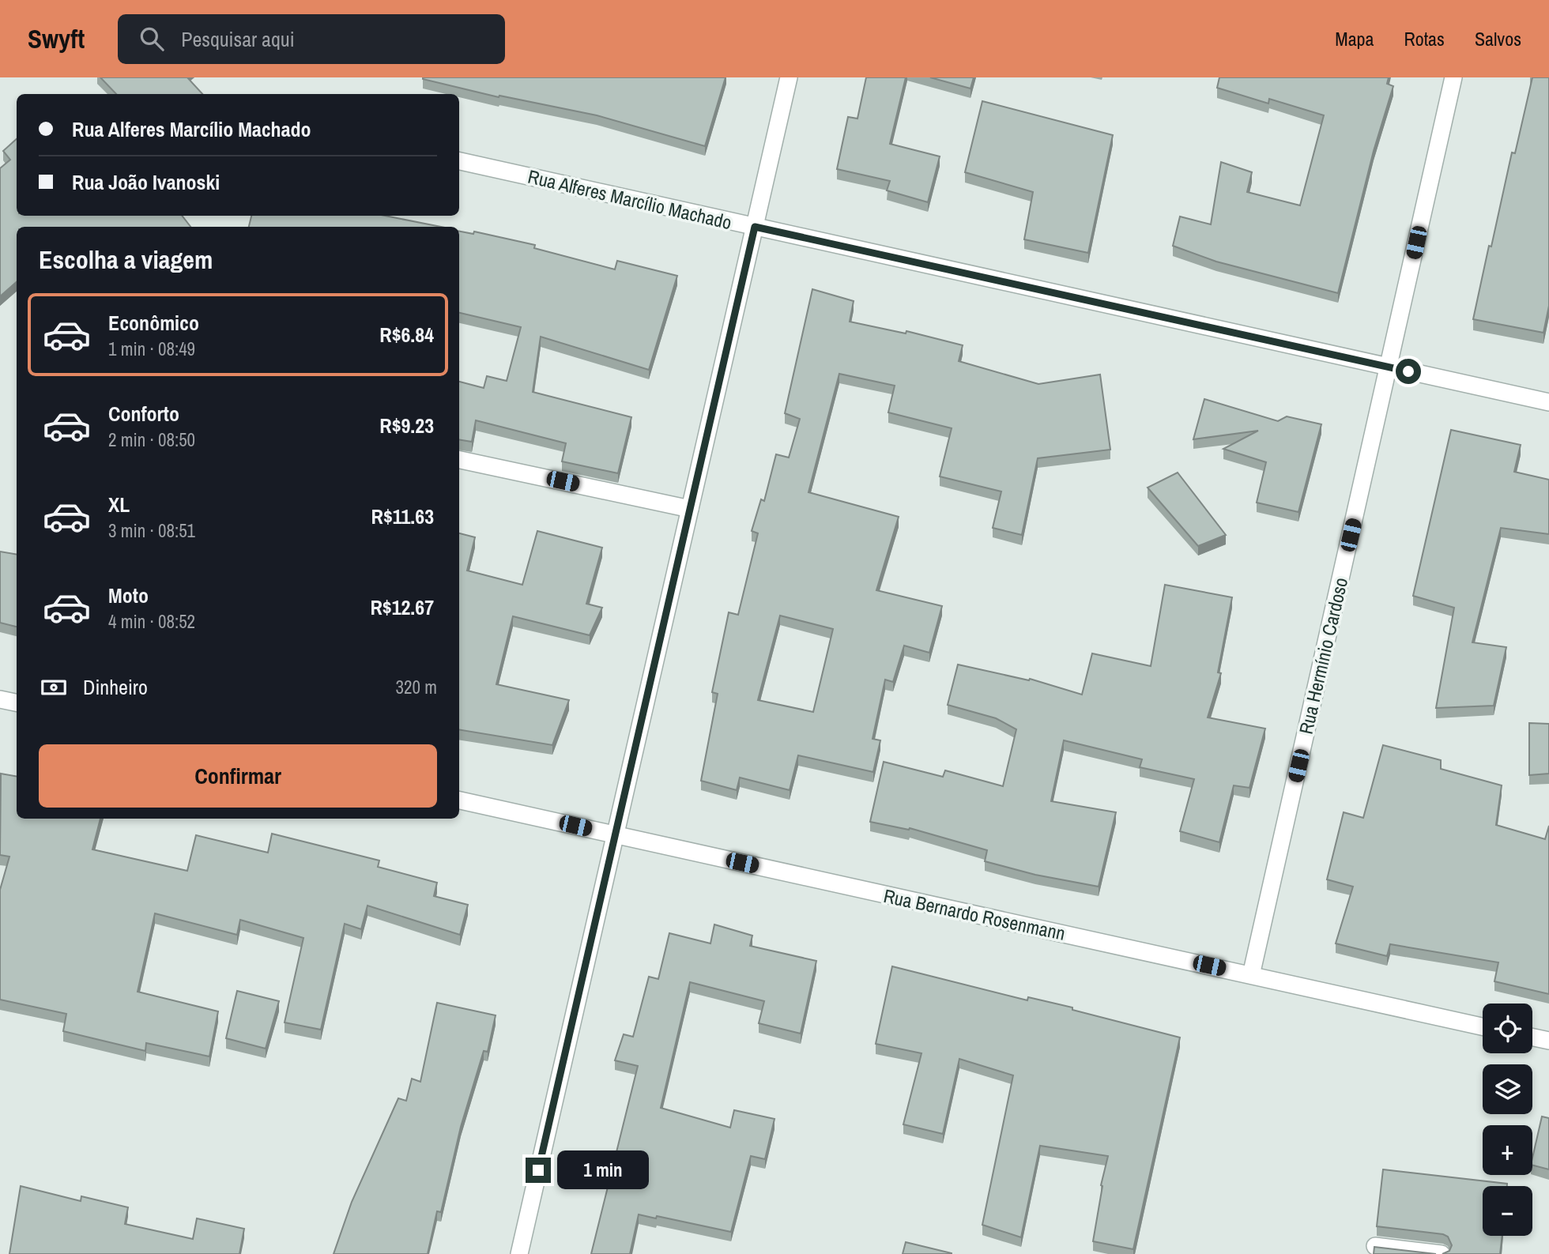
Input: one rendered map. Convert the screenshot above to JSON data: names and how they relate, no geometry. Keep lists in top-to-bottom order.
{
  "streets": {
    "street": ["Rua Alferes Marcílio Machado", "Rua Hermínio Cardoso", "Rua Bernardo Rosenmann"]
  },
  "crossings": [
    ["Rua Alferes Marcílio Machado", "Rua Hermínio Cardoso"],
    ["Rua Hermínio Cardoso", "Rua Bernardo Rosenmann"]
  ],
  "page": {
    "header": "Swyft",
    "search": "Pesquisar aqui",
    "nav": ["Mapa", "Rotas", "Salvos"],
    "banner": ["Rua Alferes Marcílio Machado", "Rua João Ivanoski"],
    "heading": "Escolha a viagem",
    "list": [
      {
        "name": "Econômico",
        "note": "1 min · 08:49",
        "value": "R$6.84"
      },
      {
        "name": "Conforto",
        "note": "2 min · 08:50",
        "value": "R$9.23"
      },
      {
        "name": "XL",
        "note": "3 min · 08:51",
        "value": "R$11.63"
      },
      {
        "name": "Moto",
        "note": "4 min · 08:52",
        "value": "R$12.67"
      }
    ],
    "pay": ["Dinheiro", "320 m"],
    "buttons": "Confirmar",
    "map_buttons": ["+", "−"],
    "bubble": "1 min"
  }
}
